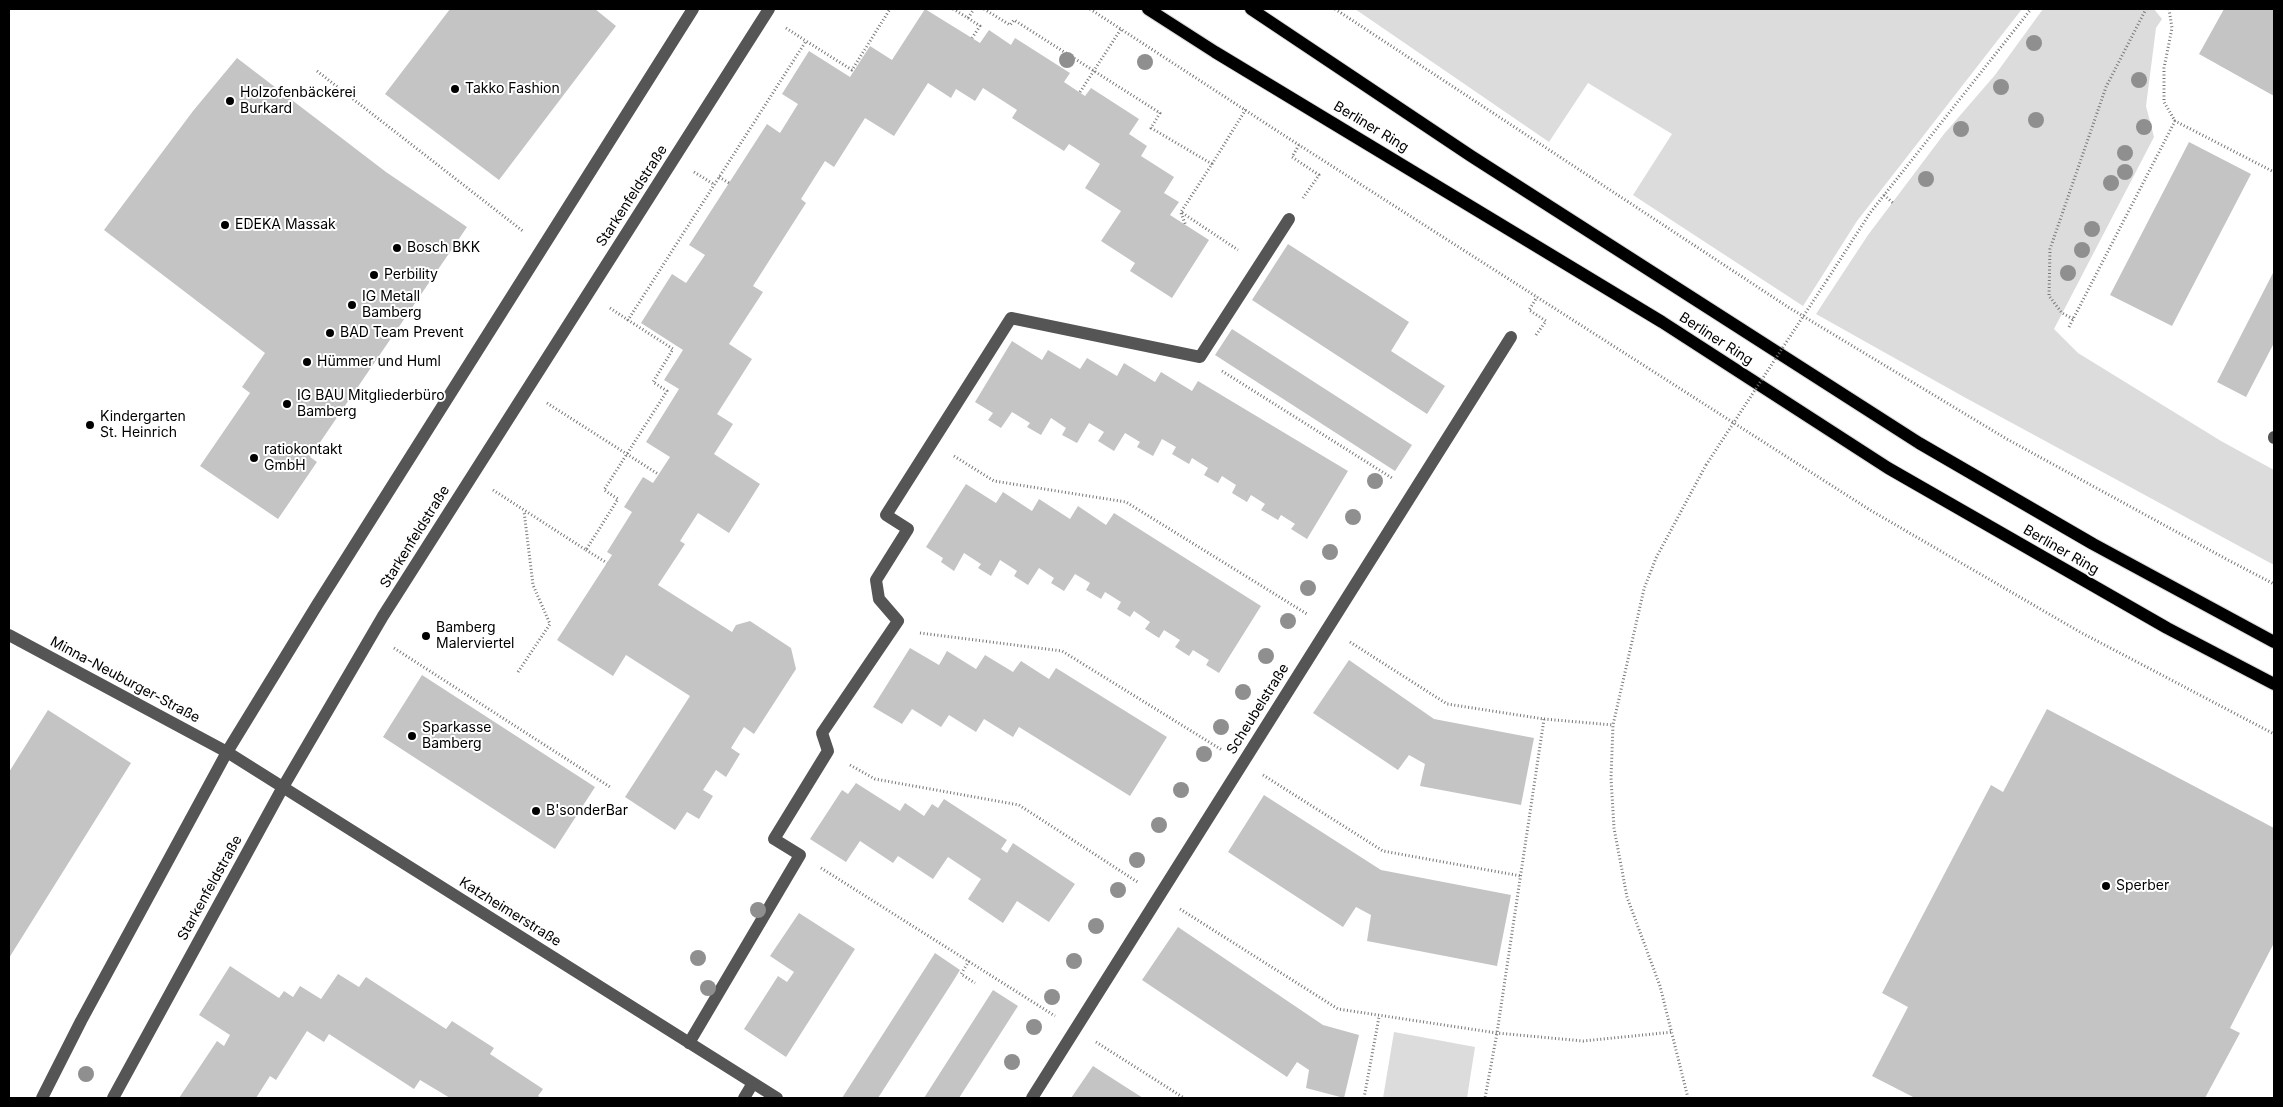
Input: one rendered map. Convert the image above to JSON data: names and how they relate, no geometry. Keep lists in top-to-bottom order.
{
  "streets": {
    "main road": ["Berliner Ring"],
    "street": [
      "Starkenfeldstraße",
      "Minna-Neuburger-Straße",
      "Scheubelstraße",
      "Katzheimerstraße"
    ]
  },
  "crossings": [
    ["Starkenfeldstraße", "Katzheimerstraße"],
    ["Minna-Neuburger-Straße", "Katzheimerstraße"]
  ],
  "places": [
    "Takko Fashion",
    "Holzofenbäckerei Burkard",
    "EDEKA Massak",
    "Bosch BKK",
    "Perbility",
    "IG Metall Bamberg",
    "BAD Team Prevent",
    "Hümmer und Huml",
    "IG BAU Mitgliederbüro Bamberg",
    "Kindergarten St. Heinrich",
    "ratiokontakt GmbH",
    "Bamberg Malerviertel",
    "Sparkasse Bamberg",
    "B'sonderBar",
    "Sperber"
  ]
}
